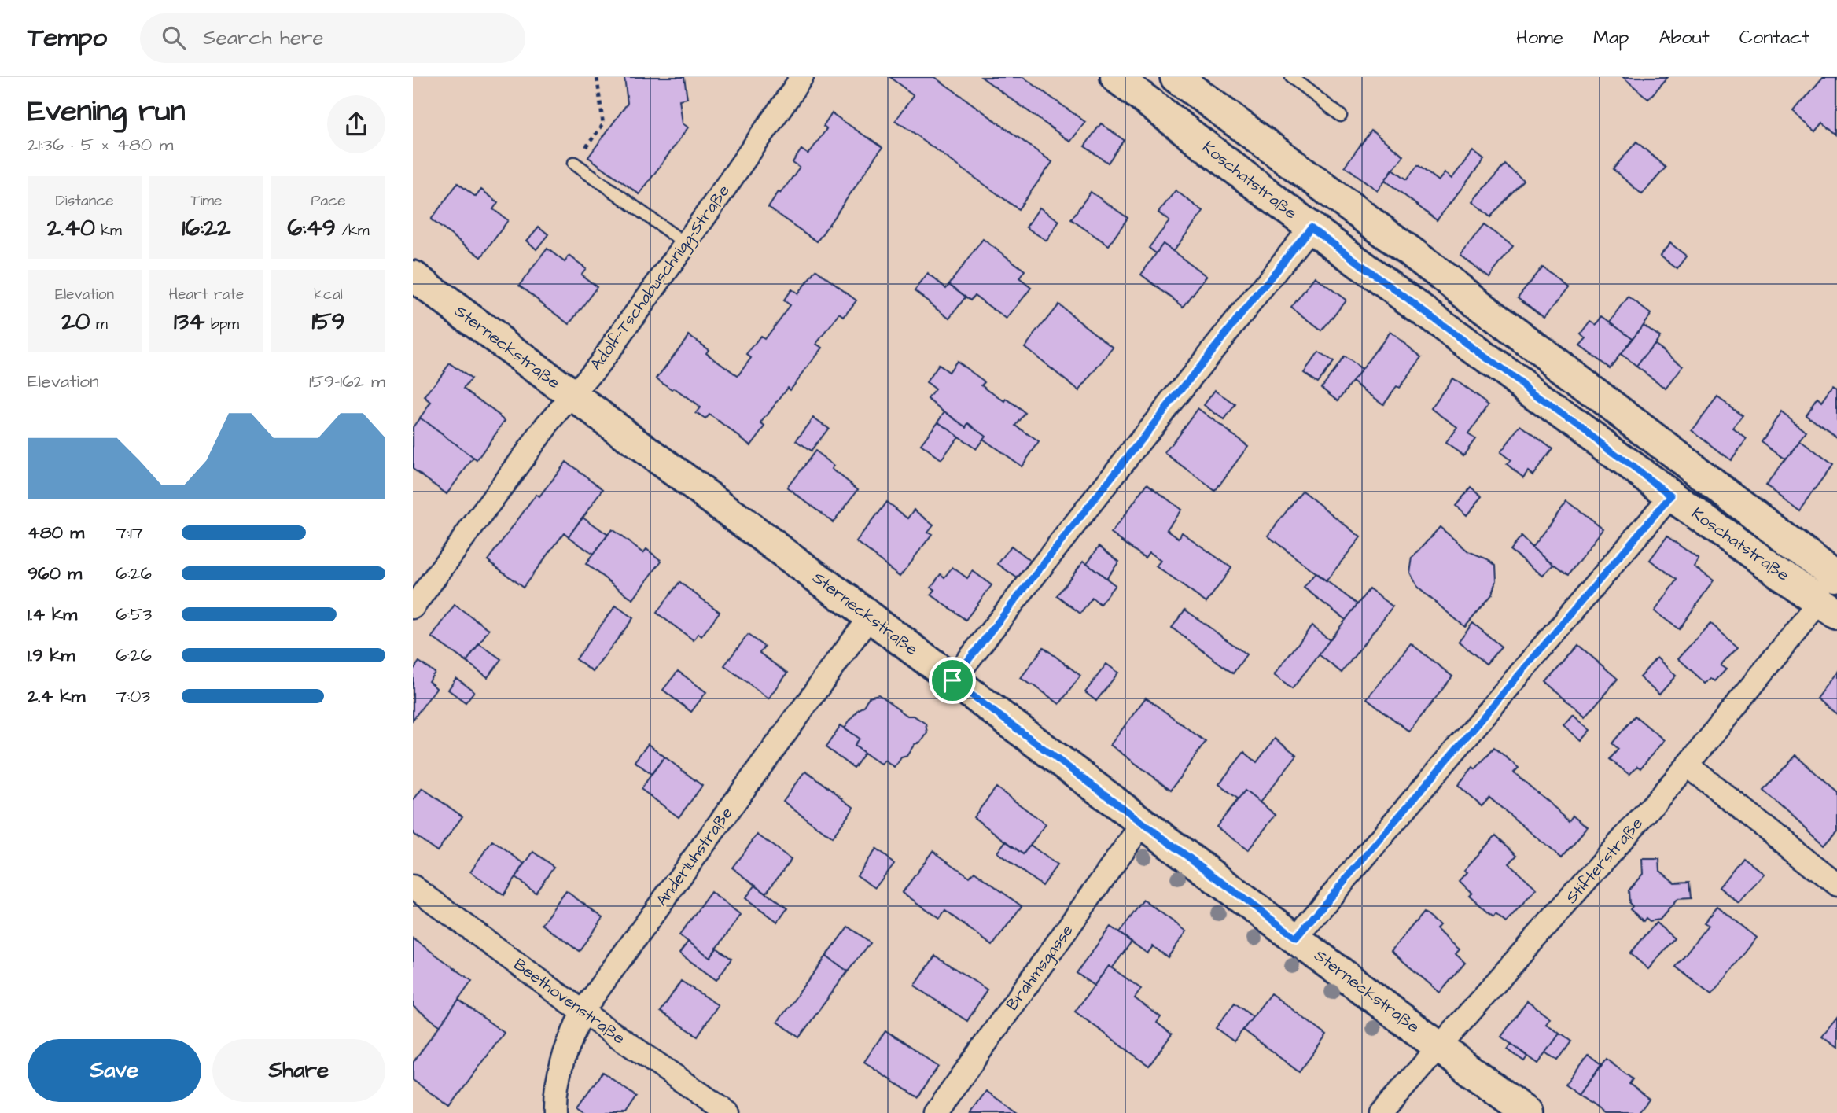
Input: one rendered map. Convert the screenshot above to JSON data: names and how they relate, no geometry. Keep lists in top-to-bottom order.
{
  "streets": {
    "main road": ["Koschatstraße", "Sterneckstraße"],
    "street": [
      "Adolf-Tschabuschnigg-Straße",
      "Anderluhstraße",
      "Stifterstraße",
      "Brahmsgasse",
      "Beethovenstraße"
    ]
  },
  "crossings": [
    ["Koschatstraße", "Stifterstraße"],
    ["Adolf-Tschabuschnigg-Straße", "Sterneckstraße"],
    ["Sterneckstraße", "Anderluhstraße"],
    ["Sterneckstraße", "Stifterstraße"],
    ["Sterneckstraße", "Brahmsgasse"],
    ["Anderluhstraße", "Beethovenstraße"]
  ],
  "page": {
    "header": "Tempo",
    "search": "Search here",
    "nav": [
      "Home",
      "Map",
      "About",
      "Contact"
    ],
    "heading": ["Evening run", "21:36 · 5 × 480 m"],
    "stats": [
      ["Distance", "2.40 km"],
      ["Time", "16:22"],
      ["Pace", "6:49 /km"],
      ["Elevation", "20 m"],
      ["Heart rate", "134 bpm"],
      ["kcal", "159"]
    ],
    "chart": ["Elevation", "159–162 m"],
    "list": [
      {
        "name": "480 m",
        "note": "7:17"
      },
      {
        "name": "960 m",
        "note": "6:26"
      },
      {
        "name": "1.4 km",
        "note": "6:53"
      },
      {
        "name": "1.9 km",
        "note": "6:26"
      },
      {
        "name": "2.4 km",
        "note": "7:03"
      }
    ],
    "buttons": ["Save", "Share"]
  }
}
